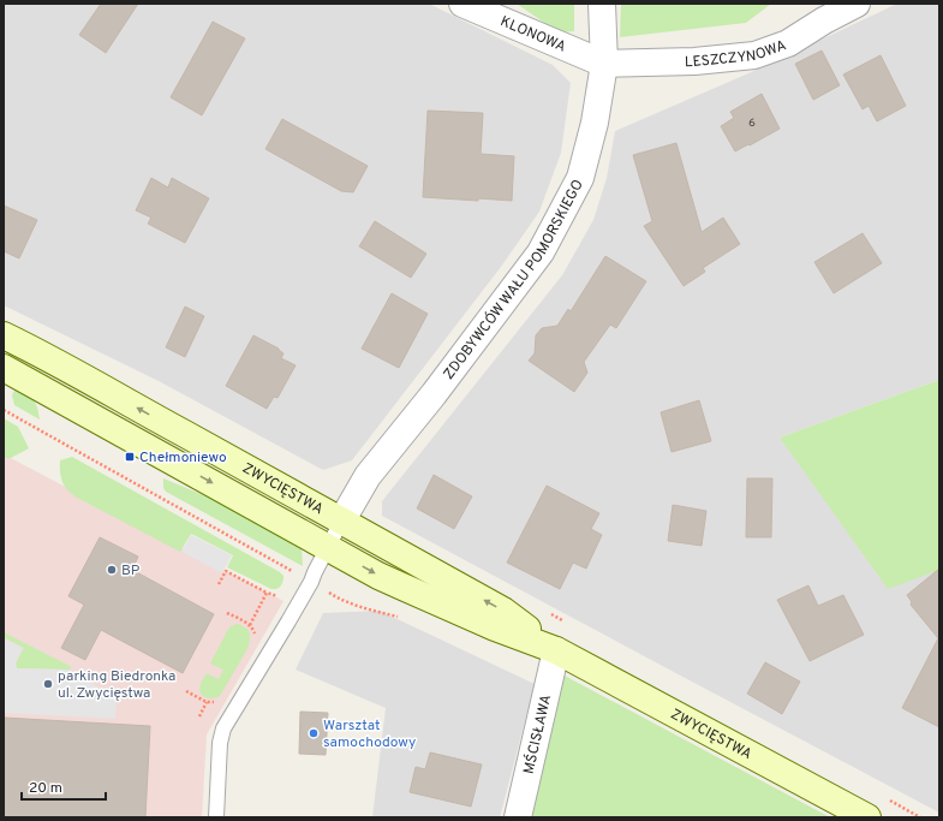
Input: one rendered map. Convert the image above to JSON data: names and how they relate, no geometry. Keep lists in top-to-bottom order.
{
  "streets": {
    "main road": ["ZWYCIĘSTWA"],
    "street": [
      "KLONOWA",
      "LESZCZYNOWA",
      "ZDOBYWCÓW WAŁU POMORSKIEGO",
      "MŚCISŁAWA"
    ]
  },
  "crossings": [
    ["KLONOWA", "LESZCZYNOWA"],
    ["KLONOWA", "ZDOBYWCÓW WAŁU POMORSKIEGO"],
    ["LESZCZYNOWA", "ZDOBYWCÓW WAŁU POMORSKIEGO"],
    ["ZDOBYWCÓW WAŁU POMORSKIEGO", "ZWYCIĘSTWA"],
    ["ZWYCIĘSTWA", "MŚCISŁAWA"]
  ],
  "places": {
    "transit": ["Chełmoniewo"],
    "other": ["BP", "parking Biedronka ul. Zwycięstwa", "Warsztat samochodowy"]
  },
  "house_numbers": ["6"],
  "scale_bar": "20 m"
}
